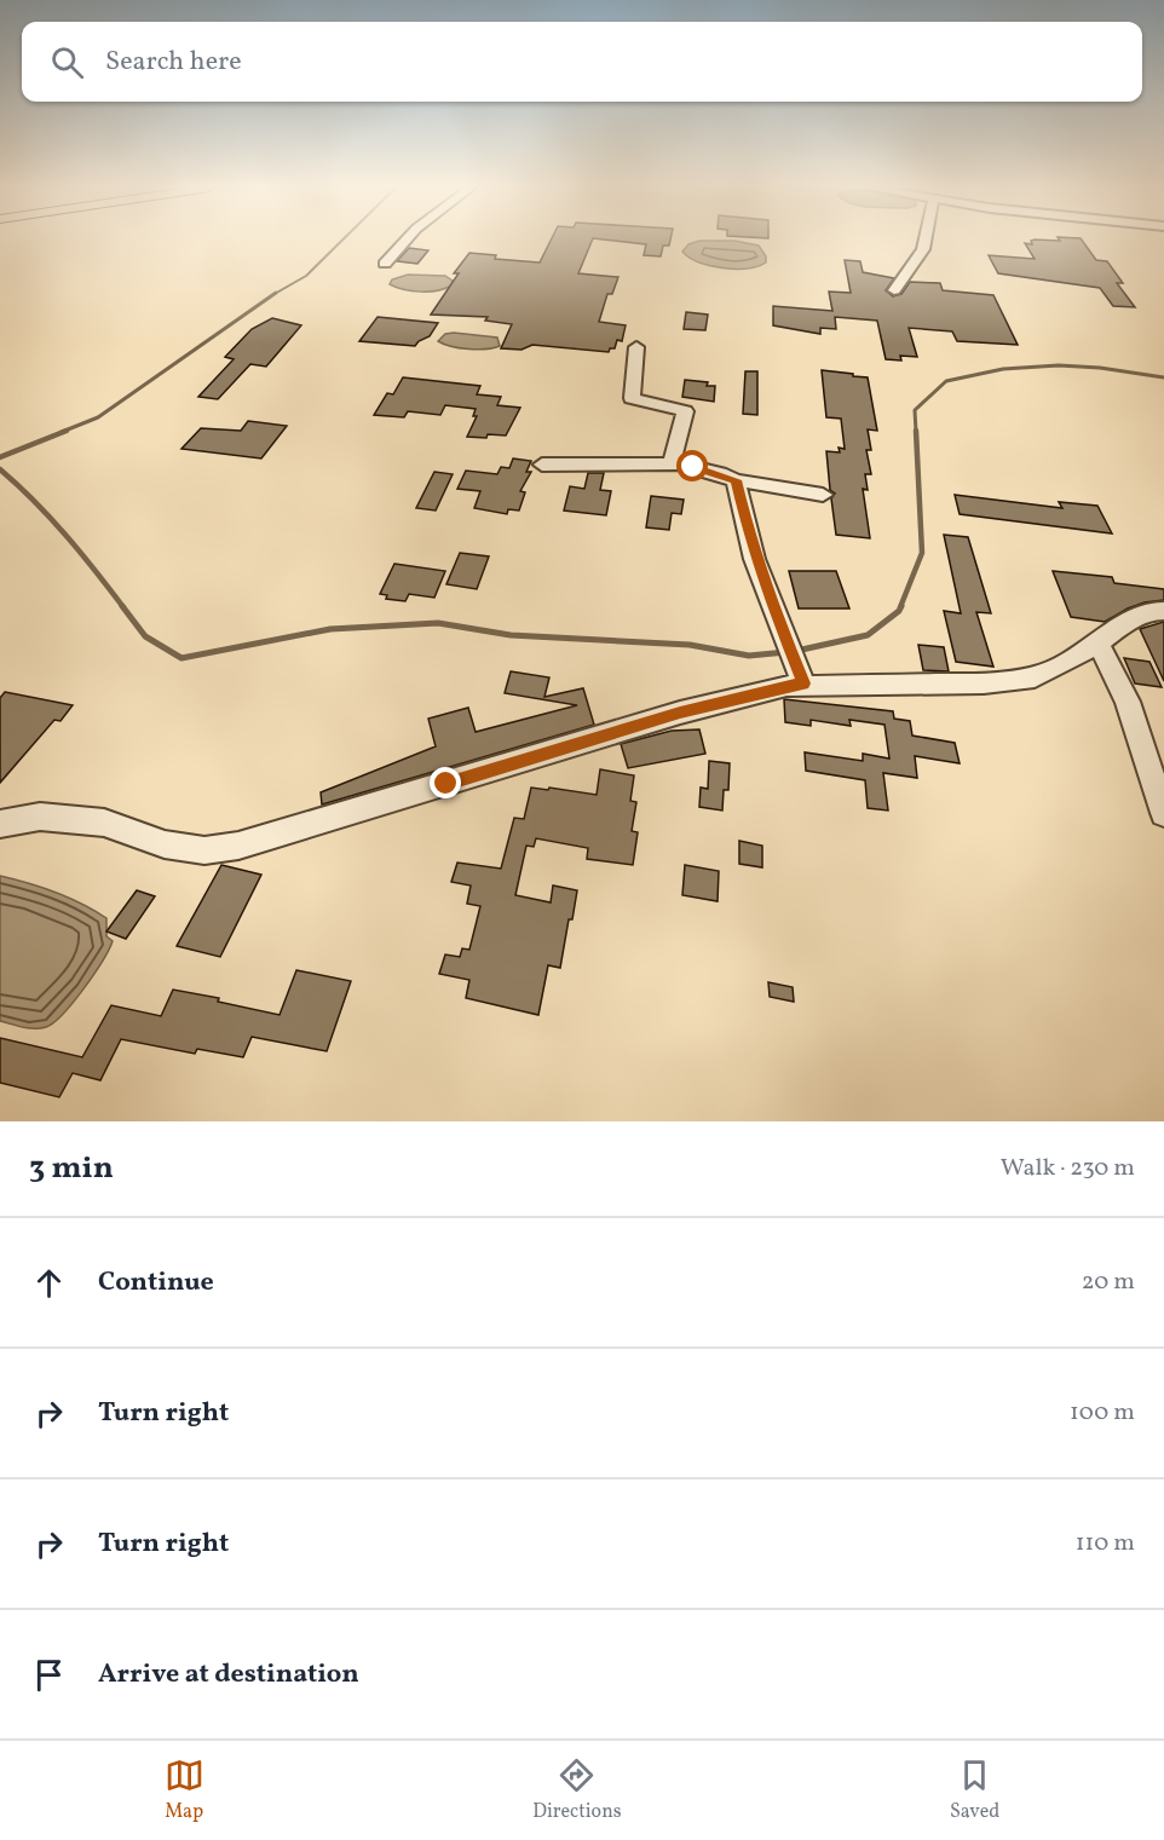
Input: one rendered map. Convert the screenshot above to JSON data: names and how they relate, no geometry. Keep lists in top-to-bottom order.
{
  "page": {
    "search": "Search here",
    "heading": ["3 min", "Walk · 230 m"],
    "list": [
      ["Continue", "20 m"],
      ["Turn right", "100 m"],
      ["Turn right", "110 m"],
      "Arrive at destination"
    ],
    "nav": ["Map", "Directions", "Saved"]
  }
}
